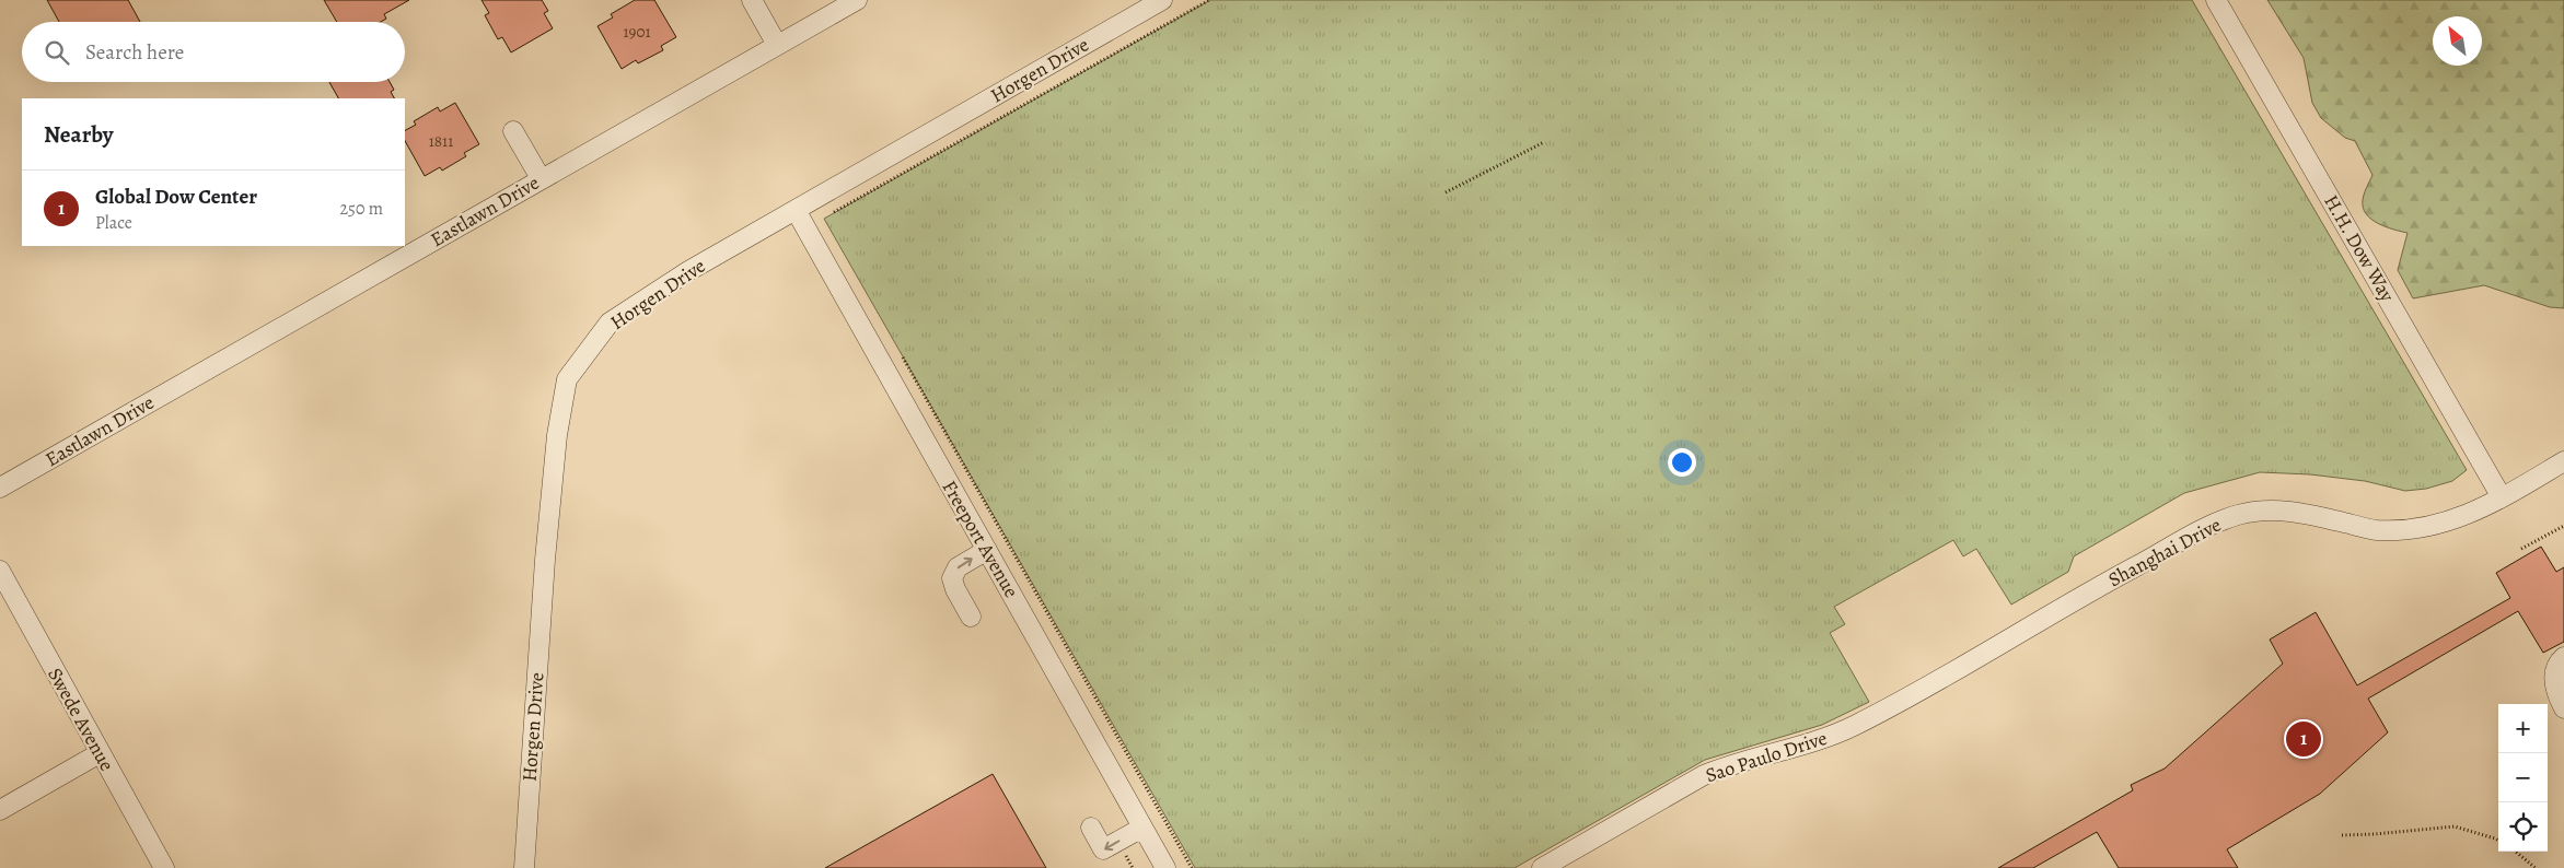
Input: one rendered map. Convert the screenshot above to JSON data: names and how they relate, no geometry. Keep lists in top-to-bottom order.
{
  "streets": {
    "street": [
      "Horgen Drive",
      "Eastlawn Drive",
      "H.H. Dow Way",
      "Freeport Avenue",
      "Shanghai Drive",
      "Swede Avenue",
      "Sao Paulo Drive"
    ]
  },
  "crossings": [
    ["Horgen Drive", "Freeport Avenue"],
    ["H.H. Dow Way", "Shanghai Drive"],
    ["Shanghai Drive", "Sao Paulo Drive"]
  ],
  "house_numbers": ["1901", "1811"],
  "north": "top left",
  "page": {
    "search": "Search here",
    "heading": "Nearby",
    "list": [
      {
        "mark": "1",
        "name": "Global Dow Center",
        "note": "Place",
        "value": "250 m"
      }
    ],
    "map_buttons": ["+", "−"],
    "pins": "1"
  }
}
